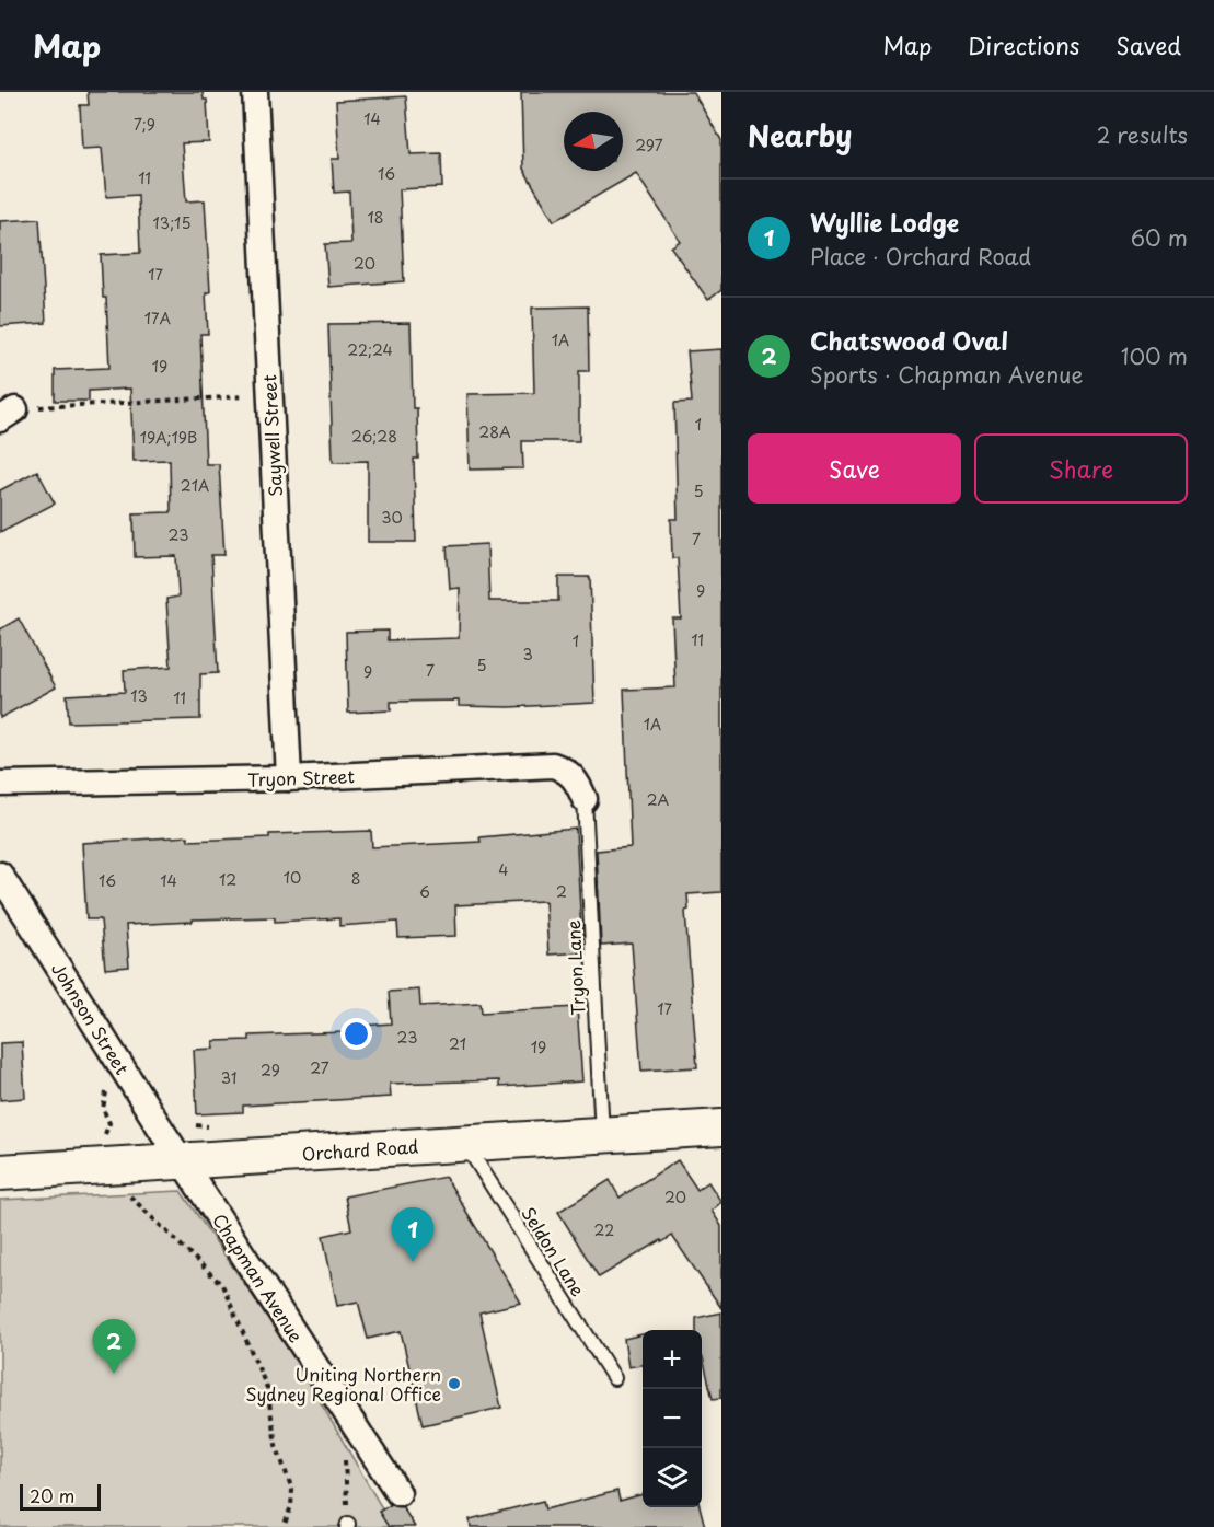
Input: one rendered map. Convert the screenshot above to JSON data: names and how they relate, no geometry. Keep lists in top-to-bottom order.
{
  "streets": {
    "street": [
      "Saywell Street",
      "Tryon Street",
      "Johnson Street",
      "Orchard Road",
      "Chapman Avenue"
    ],
    "lane": ["Tryon Lane", "Seldon Lane"]
  },
  "crossings": [
    ["Saywell Street", "Tryon Street"],
    ["Tryon Street", "Tryon Lane"],
    ["Tryon Lane", "Orchard Road"],
    ["Johnson Street", "Orchard Road"],
    ["Johnson Street", "Chapman Avenue"],
    ["Orchard Road", "Seldon Lane"],
    ["Orchard Road", "Chapman Avenue"]
  ],
  "places": ["Uniting Northern Sydney Regional Office"],
  "house_numbers": [
    "14",
    "7;9",
    "297",
    "16",
    "11",
    "18",
    "13;15",
    "20",
    "17",
    "17A",
    "1A",
    "22;24",
    "19",
    "1",
    "28A",
    "26;28",
    "19A;19B",
    "21A",
    "5",
    "30",
    "23",
    "7",
    "9",
    "11",
    "1",
    "3",
    "5",
    "7",
    "9",
    "13",
    "11",
    "1A",
    "2A",
    "4",
    "10",
    "8",
    "12",
    "16",
    "14",
    "6",
    "2",
    "17",
    "23",
    "21",
    "19",
    "27",
    "29",
    "31",
    "20",
    "22"
  ],
  "scale_bar": "20 m",
  "north": "left",
  "page": {
    "header": "Map",
    "nav": ["Map", "Directions", "Saved"],
    "heading": ["Nearby", "2 results"],
    "list": [
      {
        "mark": "1",
        "name": "Wyllie Lodge",
        "note": "Place · Orchard Road",
        "value": "60 m"
      },
      {
        "mark": "2",
        "name": "Chatswood Oval",
        "note": "Sports · Chapman Avenue",
        "value": "100 m"
      }
    ],
    "buttons": ["Save", "Share"],
    "pins": ["1", "2"],
    "map_buttons": ["+", "−"],
    "scale": "20 m"
  }
}
